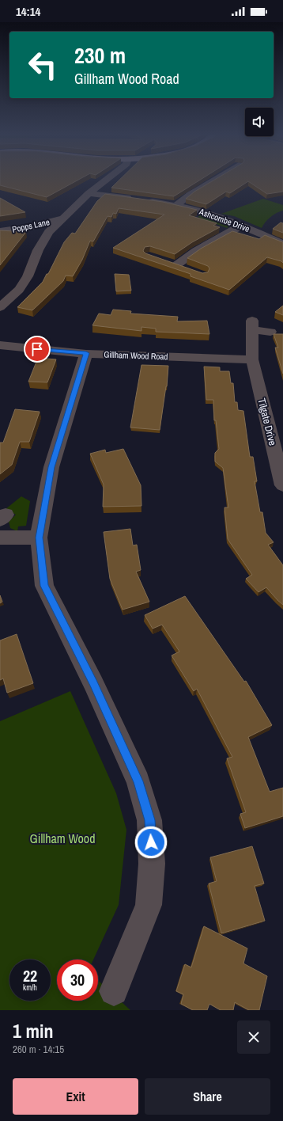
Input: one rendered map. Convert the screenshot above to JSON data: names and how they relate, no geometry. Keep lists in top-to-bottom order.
{
  "streets": {
    "street": [
      "Ashcombe Drive",
      "Popps Lane",
      "Gillham Wood Road",
      "Tilgate Drive"
    ]
  },
  "crossings": [
    ["Gillham Wood Road", "Tilgate Drive"]
  ],
  "parks": ["Gillham Wood"],
  "page": {
    "status": "14:14",
    "turn": ["230 m", "Gillham Wood Road"],
    "speed": "22 km/h",
    "limit": "30",
    "heading": ["1 min", "260 m · 14:15"],
    "buttons": ["Exit", "Share"]
  }
}
